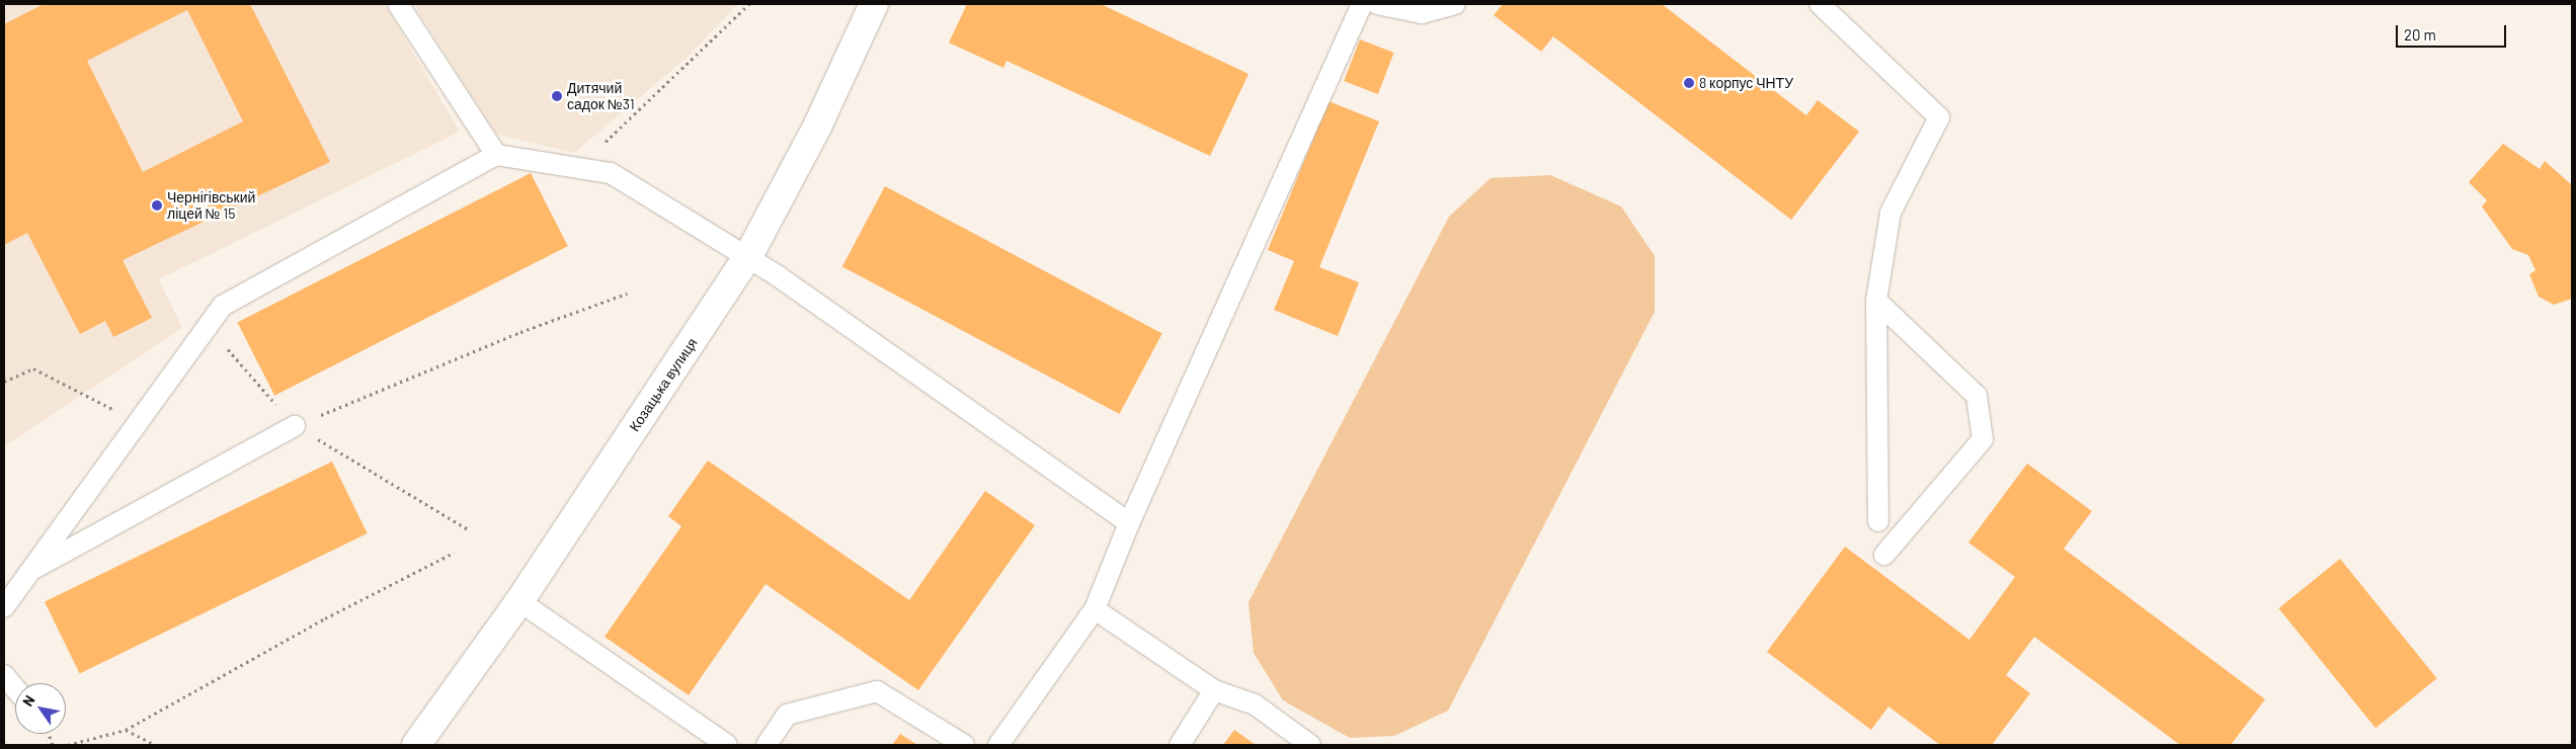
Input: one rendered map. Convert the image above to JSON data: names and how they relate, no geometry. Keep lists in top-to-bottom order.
{
  "streets": {
    "main road": ["Козацька вулиця"]
  },
  "places": ["8 корпус ЧНТУ", "Дитячий садок №31", "Чернігівський ліцей № 15"],
  "scale_bar": "20 m",
  "north": "top left"
}
